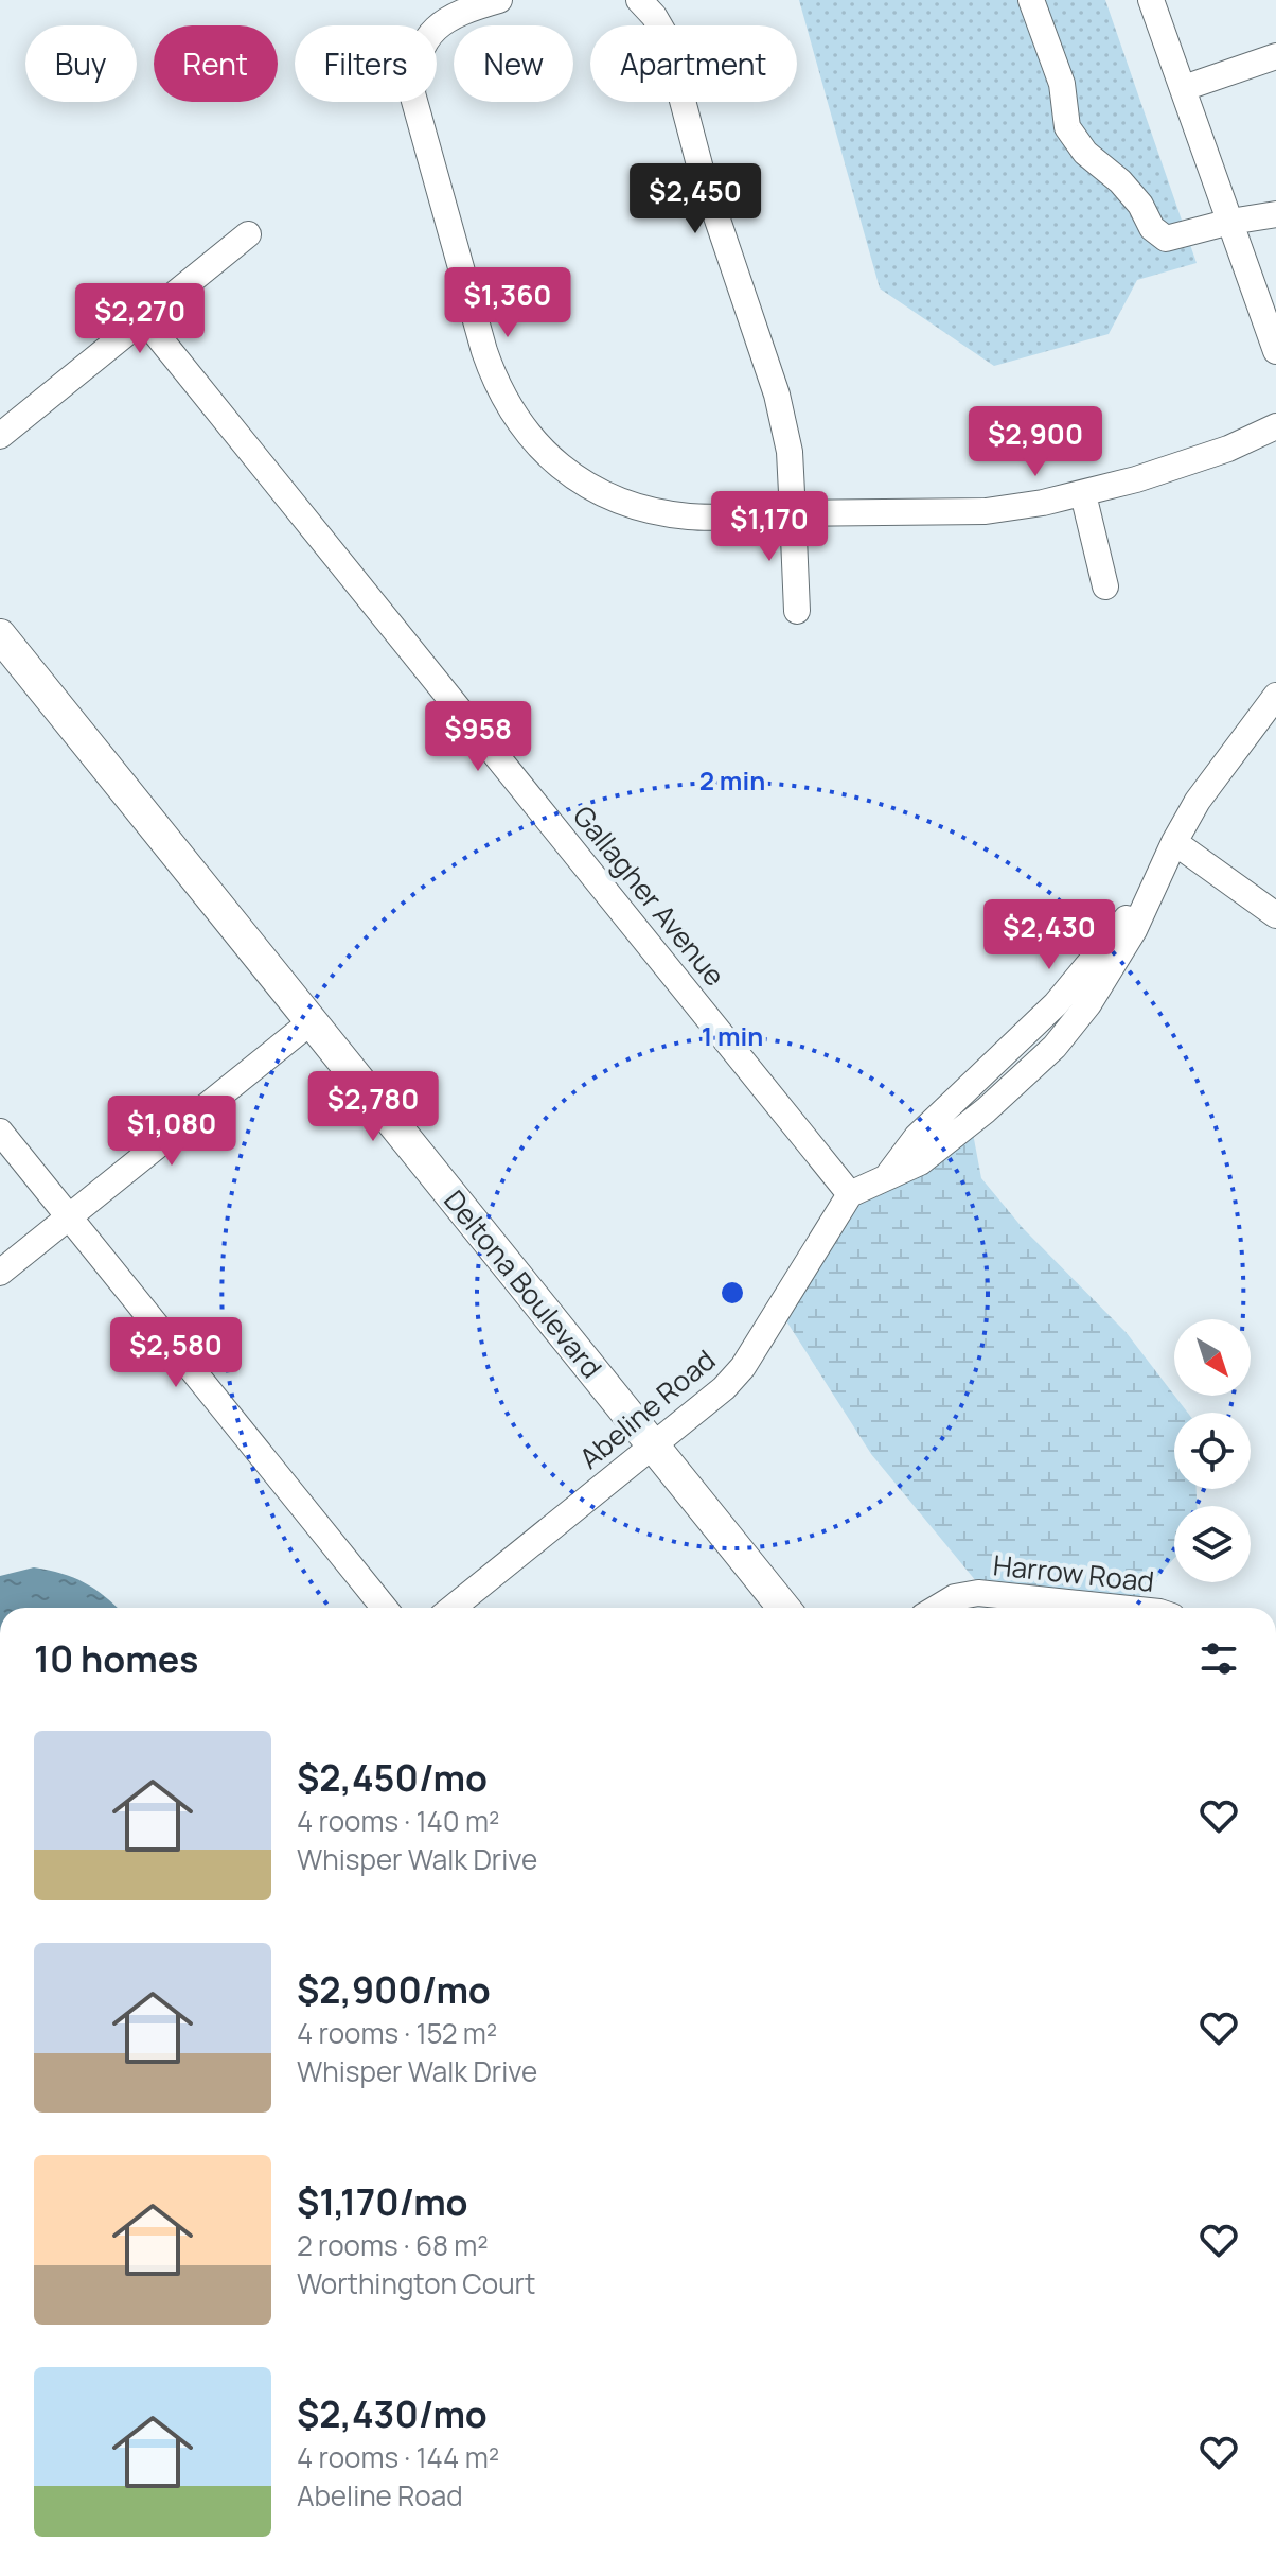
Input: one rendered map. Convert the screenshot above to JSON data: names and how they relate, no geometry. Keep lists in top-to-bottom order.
{
  "streets": {
    "main road": ["Deltona Boulevard"],
    "street": ["Gallagher Avenue", "Abeline Road", "Harrow Road"]
  },
  "crossings": [
    ["Gallagher Avenue", "Abeline Road"],
    ["Deltona Boulevard", "Abeline Road"]
  ],
  "north": "bottom right",
  "page": {
    "chip": [
      "Buy",
      "Rent",
      "Filters",
      "New",
      "Apartment"
    ],
    "price": [
      "$2,450",
      "$1,360",
      "$2,270",
      "$2,900",
      "$1,170",
      "$958",
      "$2,430",
      "$2,780",
      "$1,080",
      "$2,580"
    ],
    "heading": "10 homes",
    "list": [
      {
        "name": "$2,450/mo",
        "note": "4 rooms · 140 m² · Whisper Walk Drive"
      },
      {
        "name": "$2,900/mo",
        "note": "4 rooms · 152 m² · Whisper Walk Drive"
      },
      {
        "name": "$1,170/mo",
        "note": "2 rooms · 68 m² · Worthington Court"
      },
      {
        "name": "$2,430/mo",
        "note": "4 rooms · 144 m² · Abeline Road"
      }
    ]
  },
  "rings": ["2 min", "1 min"]
}
